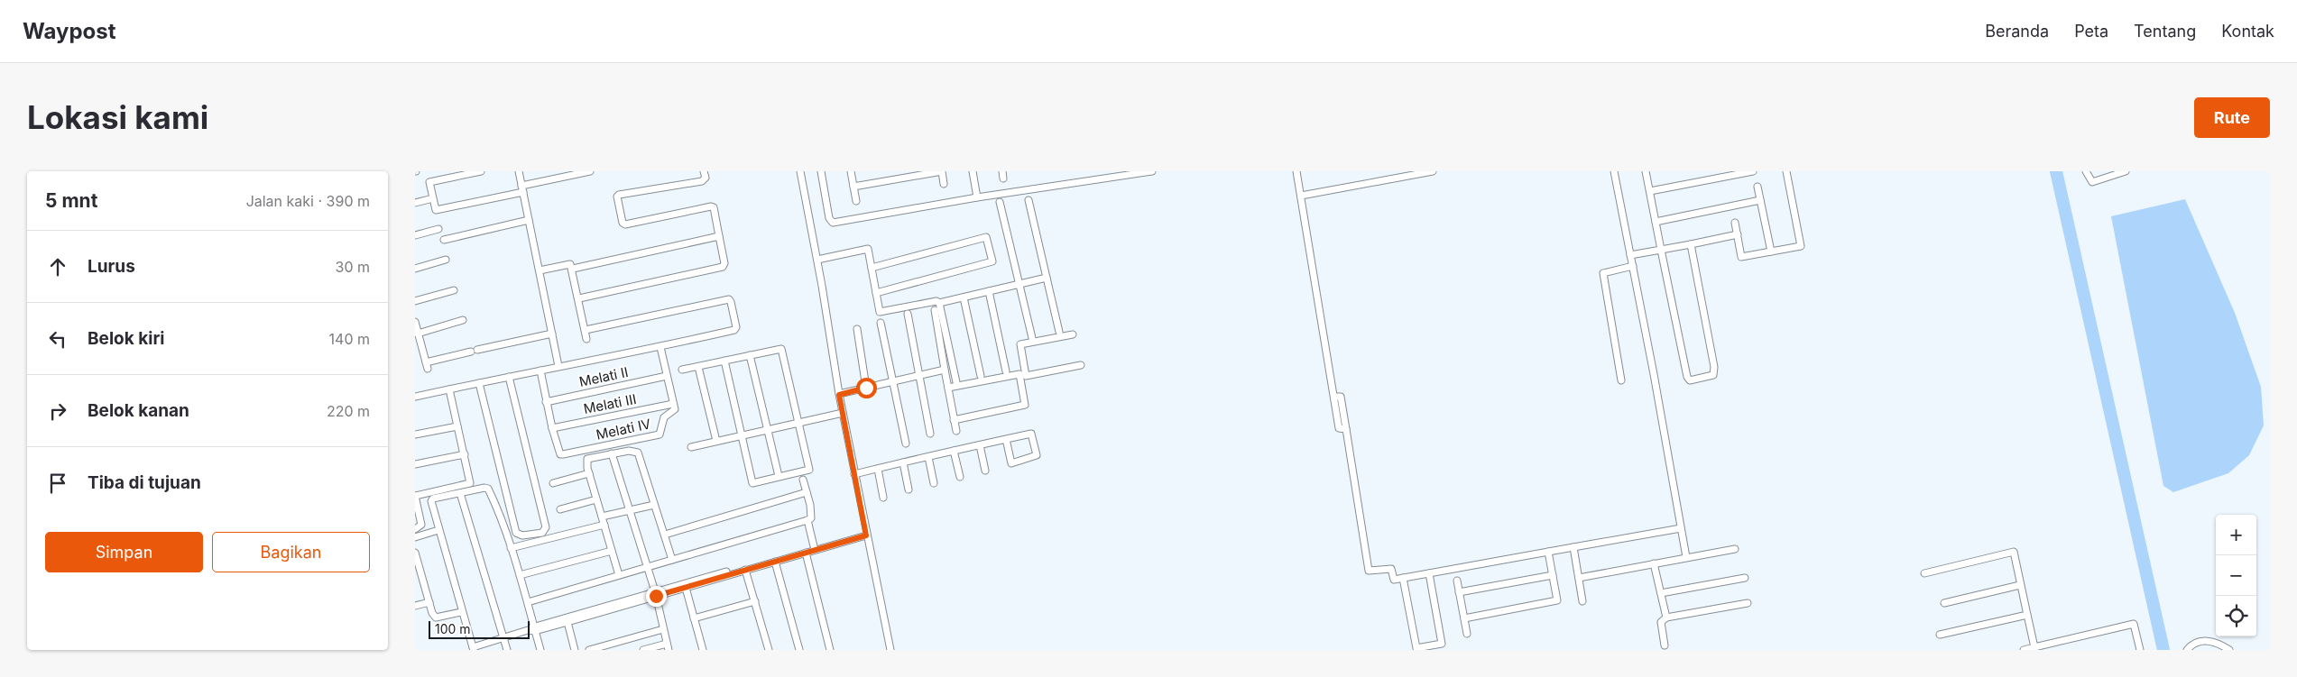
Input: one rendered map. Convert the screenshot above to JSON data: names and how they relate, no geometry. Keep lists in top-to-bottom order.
{
  "streets": {
    "street": ["Melati II", "Melati III", "Melati IV"]
  },
  "crossings": [
    ["Melati III", "Melati IV"]
  ],
  "scale_bar": "100 m",
  "page": {
    "header": "Waypost",
    "nav": [
      "Beranda",
      "Peta",
      "Tentang",
      "Kontak"
    ],
    "buttons": [
      "Rute",
      ["Simpan", "Bagikan"]
    ],
    "title": "Lokasi kami",
    "heading": ["5 mnt", "Jalan kaki · 390 m"],
    "list": [
      ["Lurus", "30 m"],
      ["Belok kiri", "140 m"],
      ["Belok kanan", "220 m"],
      "Tiba di tujuan"
    ],
    "map_buttons": ["+", "−"],
    "scale": "100 m"
  }
}
